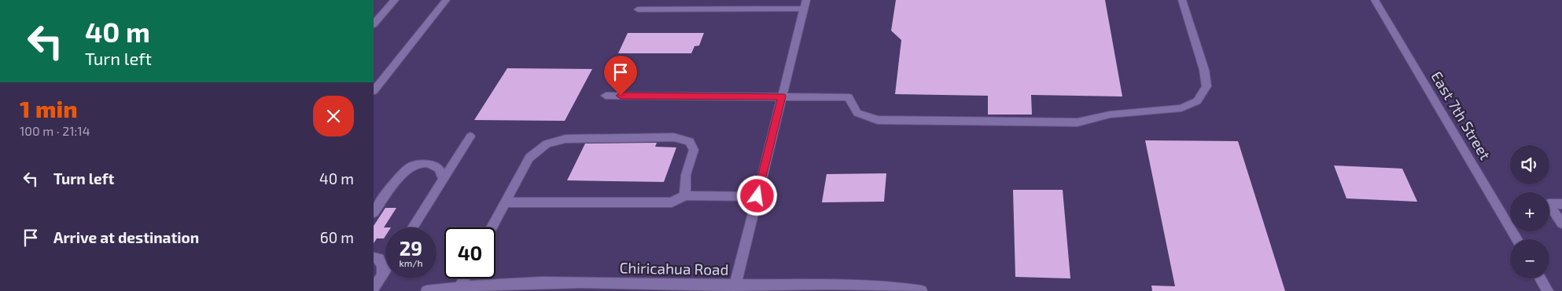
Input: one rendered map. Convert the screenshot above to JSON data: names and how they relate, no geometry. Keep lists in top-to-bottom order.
{
  "streets": {
    "street": ["East 7th Street", "Chiricahua Road"]
  },
  "page": {
    "turn": ["40 m", "Turn left"],
    "heading": ["1 min", "100 m · 21:14"],
    "map_buttons": ["+", "−"],
    "list": [
      {
        "name": "Turn left",
        "value": "40 m"
      },
      {
        "name": "Arrive at destination",
        "value": "60 m"
      }
    ],
    "speed": "29 km/h",
    "limit": "40"
  }
}
